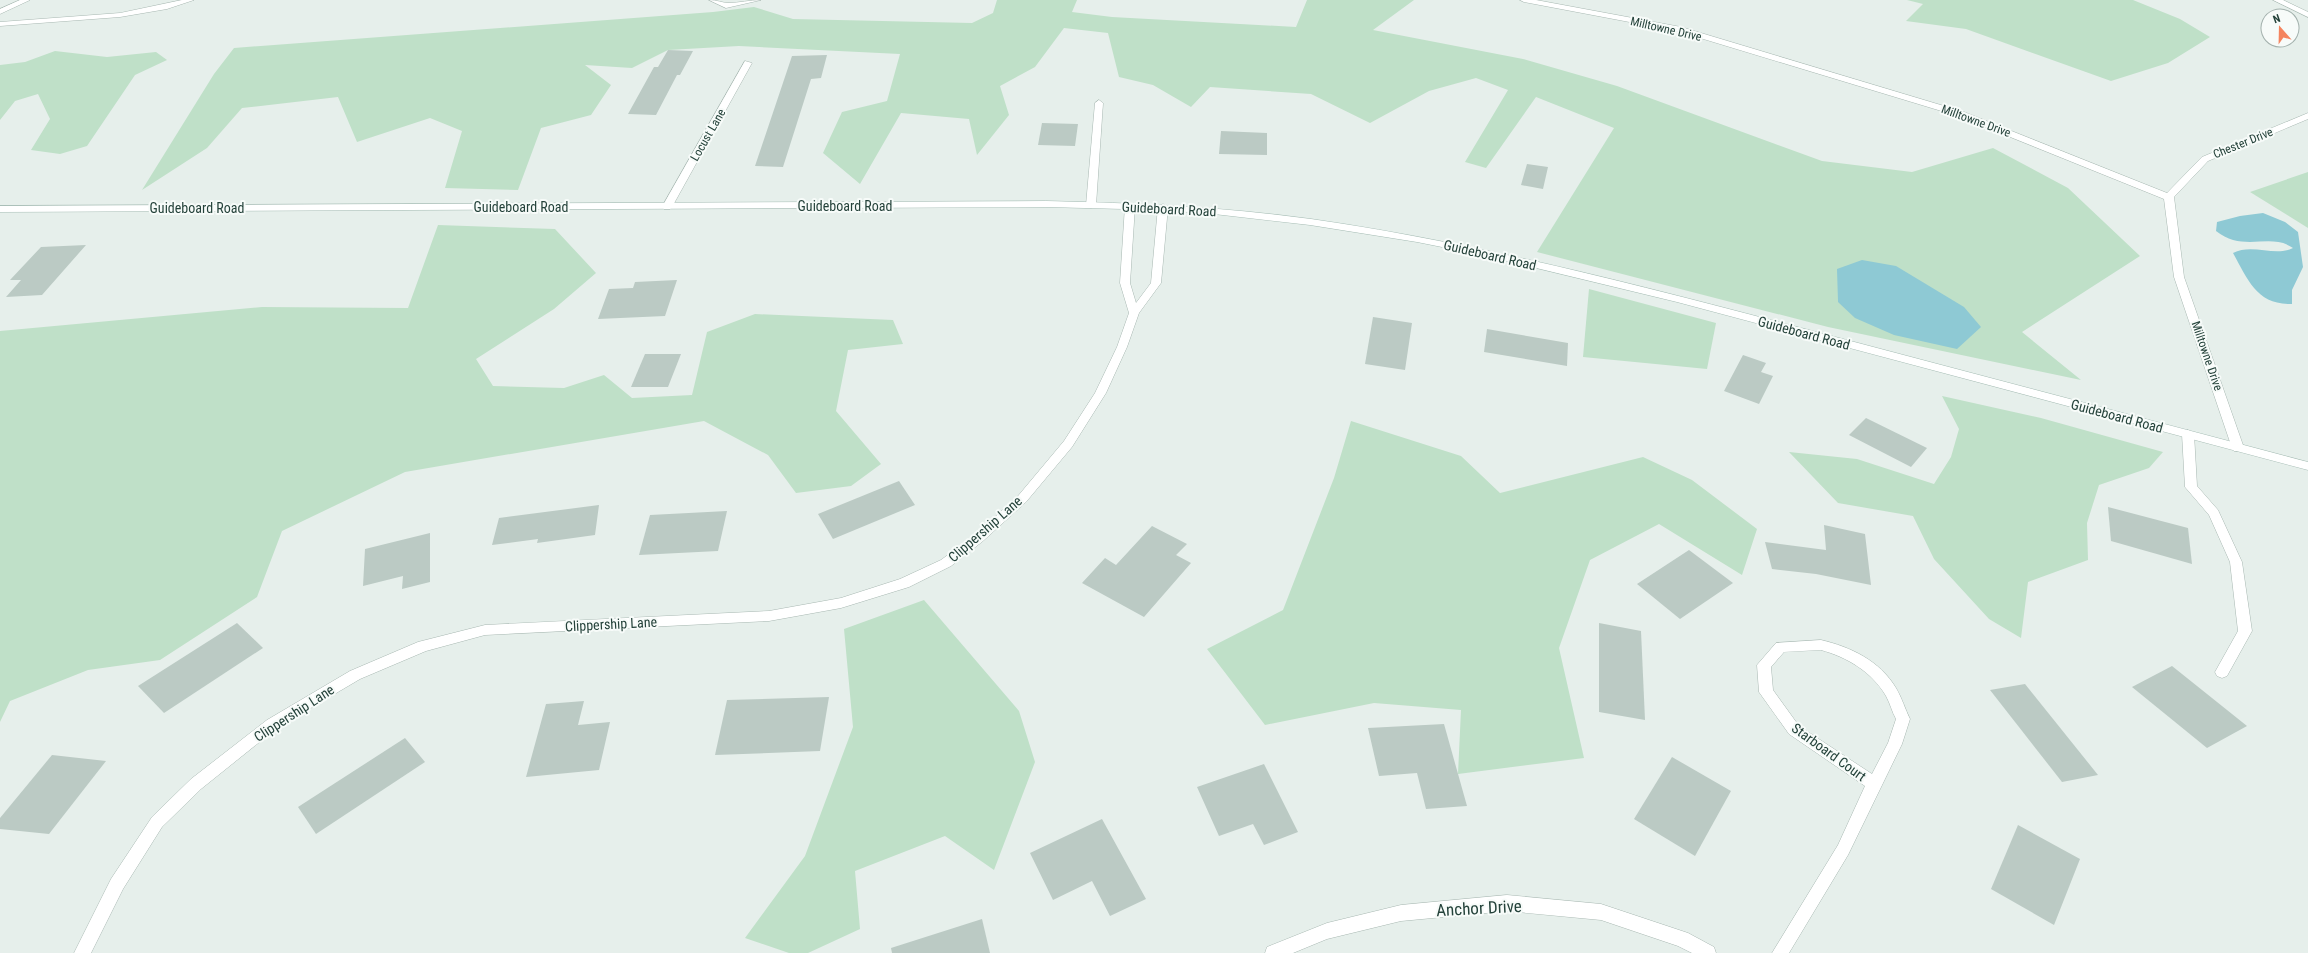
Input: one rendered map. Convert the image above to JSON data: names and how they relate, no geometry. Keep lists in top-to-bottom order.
{
  "streets": {
    "street": [
      "Milltowne Drive",
      "Locust Lane",
      "Chester Drive",
      "Guideboard Road",
      "Clippership Lane",
      "Starboard Court",
      "Anchor Drive"
    ]
  },
  "crossings": [
    ["Milltowne Drive", "Chester Drive"],
    ["Milltowne Drive", "Guideboard Road"],
    ["Locust Lane", "Guideboard Road"],
    ["Guideboard Road", "Clippership Lane"]
  ],
  "north": "top"
}
